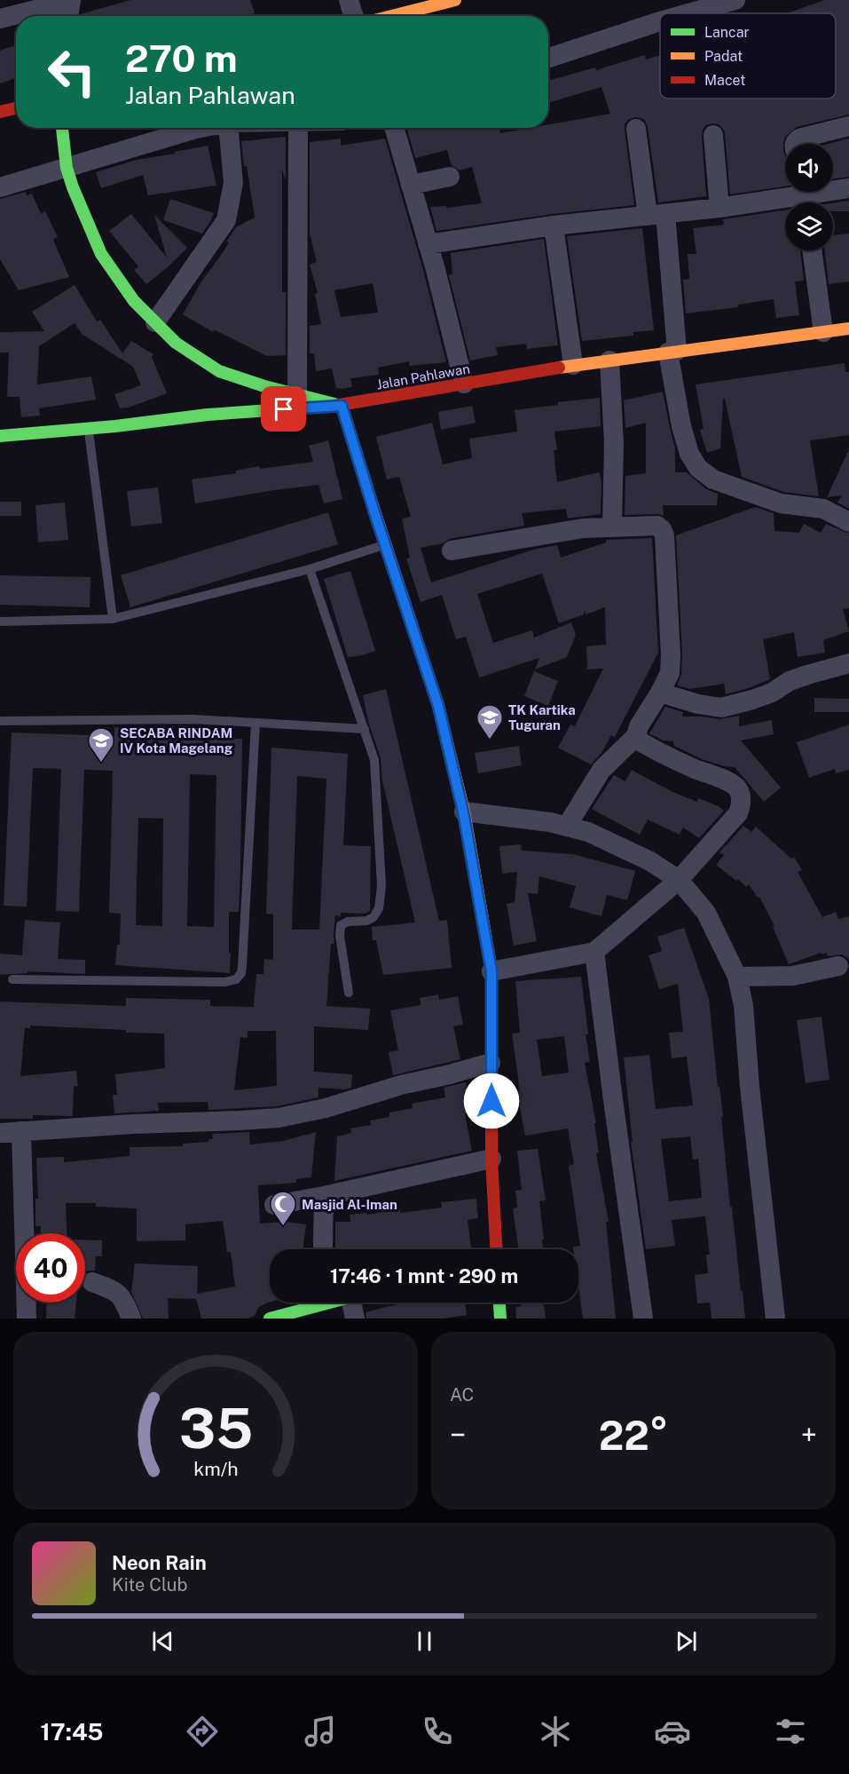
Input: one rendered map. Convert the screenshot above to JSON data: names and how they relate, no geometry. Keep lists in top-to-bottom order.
{
  "streets": {
    "main road": ["Jalan Pahlawan"]
  },
  "places": {
    "school or university": ["TK Kartika Tuguran", "SECABA RINDAM IV Kota Magelang"],
    "mosque": ["Masjid Al-Iman"]
  },
  "legend": ["Lancar", "Padat", "Macet"],
  "page": {
    "turn": ["270 m", "Jalan Pahlawan"],
    "limit": "40",
    "trip": "17:46 · 1 mnt · 290 m",
    "tile": "AC",
    "heat": ["−", "22°", "+"],
    "song": ["Neon Rain", "Kite Club"],
    "tabs": "17:45",
    "gauge": ["35", "km/h"]
  }
}
